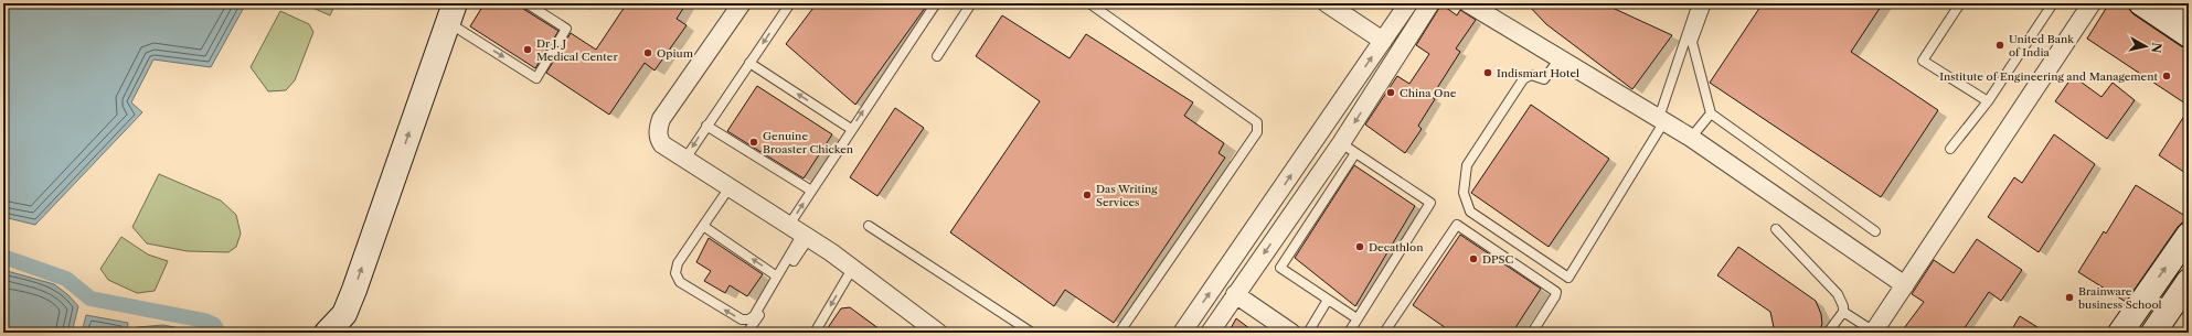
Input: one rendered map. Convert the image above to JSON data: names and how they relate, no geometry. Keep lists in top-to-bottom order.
{
  "places": [
    "United Bank of India",
    "Dr J. J Medical Center",
    "Opium",
    "Indismart Hotel",
    "Institute of Engineering and Management",
    "China One",
    "Genuine Broaster Chicken",
    "Das Writing Services",
    "Decathlon",
    "DPSC",
    "Brainware business School"
  ],
  "north": "right"
}
